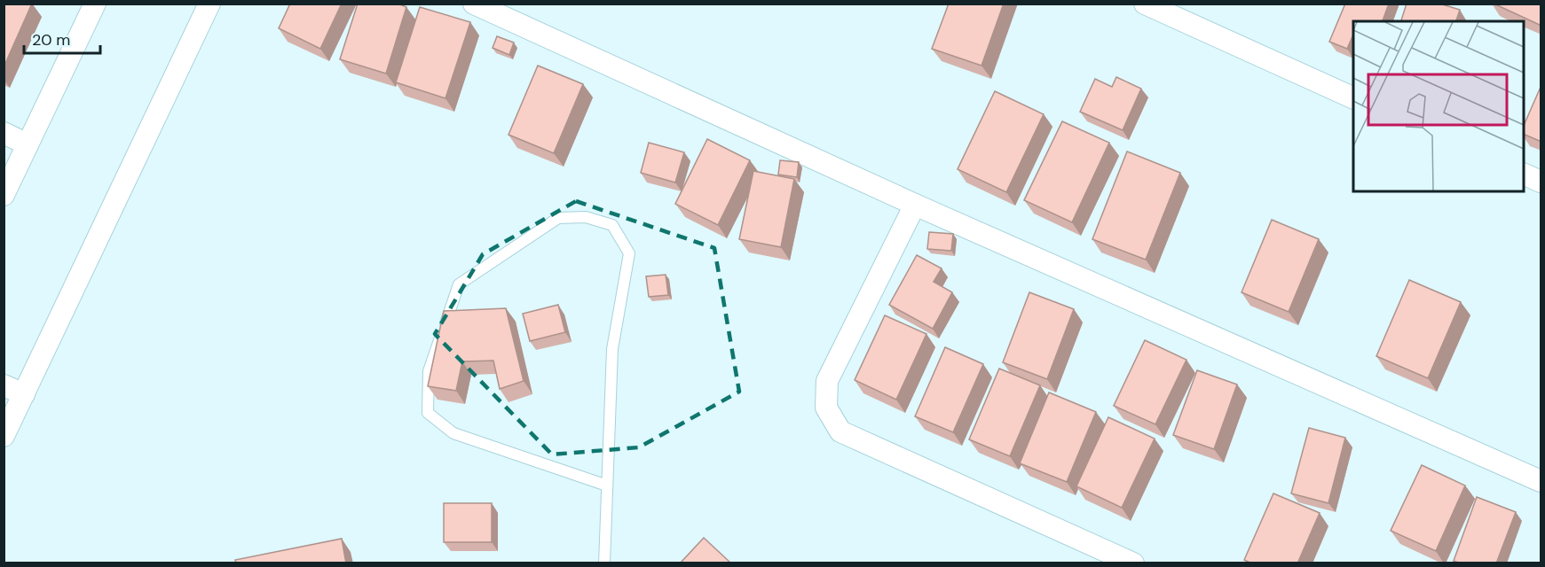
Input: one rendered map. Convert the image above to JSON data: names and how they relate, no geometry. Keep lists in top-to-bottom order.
{
  "scale_bar": "20 m"
}
